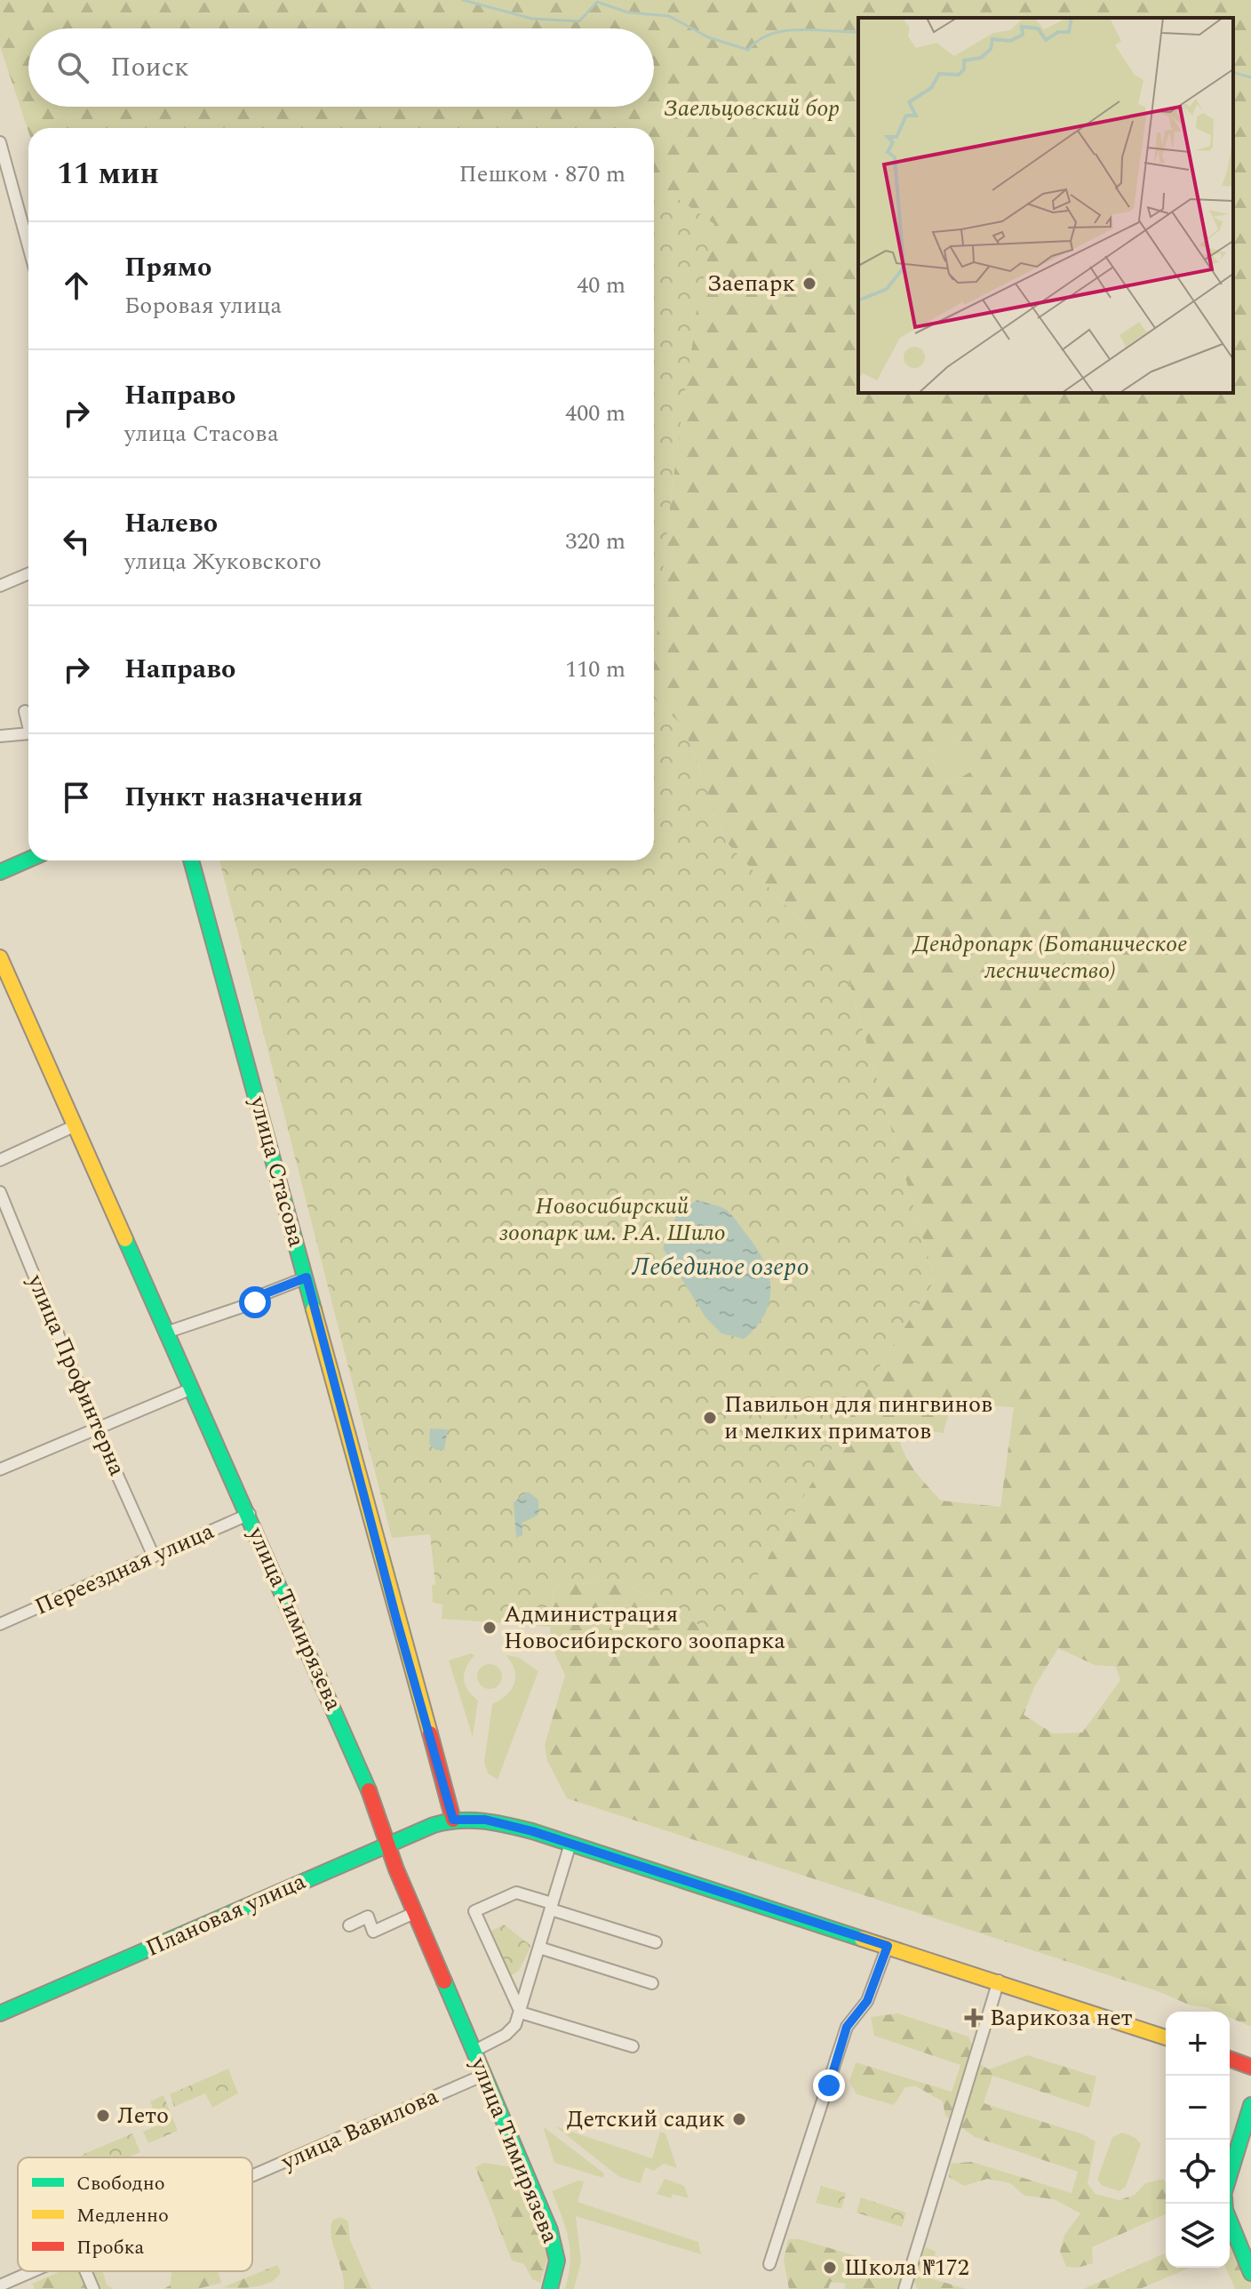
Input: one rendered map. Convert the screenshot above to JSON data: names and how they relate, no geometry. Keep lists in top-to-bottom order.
{
  "streets": {
    "street": [
      "улица Стасова",
      "улица Профинтерна",
      "Переездная улица",
      "улица Тимирязева",
      "Плановая улица",
      "улица Вавилова"
    ]
  },
  "crossings": [
    ["улица Стасова", "Плановая улица"],
    ["улица Профинтерна", "Переездная улица"],
    ["Переездная улица", "улица Тимирязева"],
    ["улица Тимирязева", "Плановая улица"],
    ["улица Тимирязева", "улица Вавилова"]
  ],
  "water": ["Лебединое озеро"],
  "parks": ["Заельцовский бор", "Дендропарк (Ботаническое лесничество)", "Новосибирский зоопарк им. Р.А. Шило"],
  "places": {
    "other": [
      "Заепарк",
      "Павильон для пингвинов и мелких приматов",
      "Администрация Новосибирского зоопарка",
      "Лето",
      "Детский садик",
      "Школа №172"
    ],
    "health": ["Варикоза нет"]
  },
  "legend": ["Свободно", "Медленно", "Пробка"],
  "page": {
    "search": "Поиск",
    "heading": ["11 мин", "Пешком · 870 m"],
    "list": [
      ["Прямо", "Боровая улица", "40 m"],
      ["Направо", "улица Стасова", "400 m"],
      ["Налево", "улица Жуковского", "320 m"],
      ["Направо", "110 m"],
      "Пункт назначения"
    ],
    "map_buttons": ["+", "−"]
  }
}
